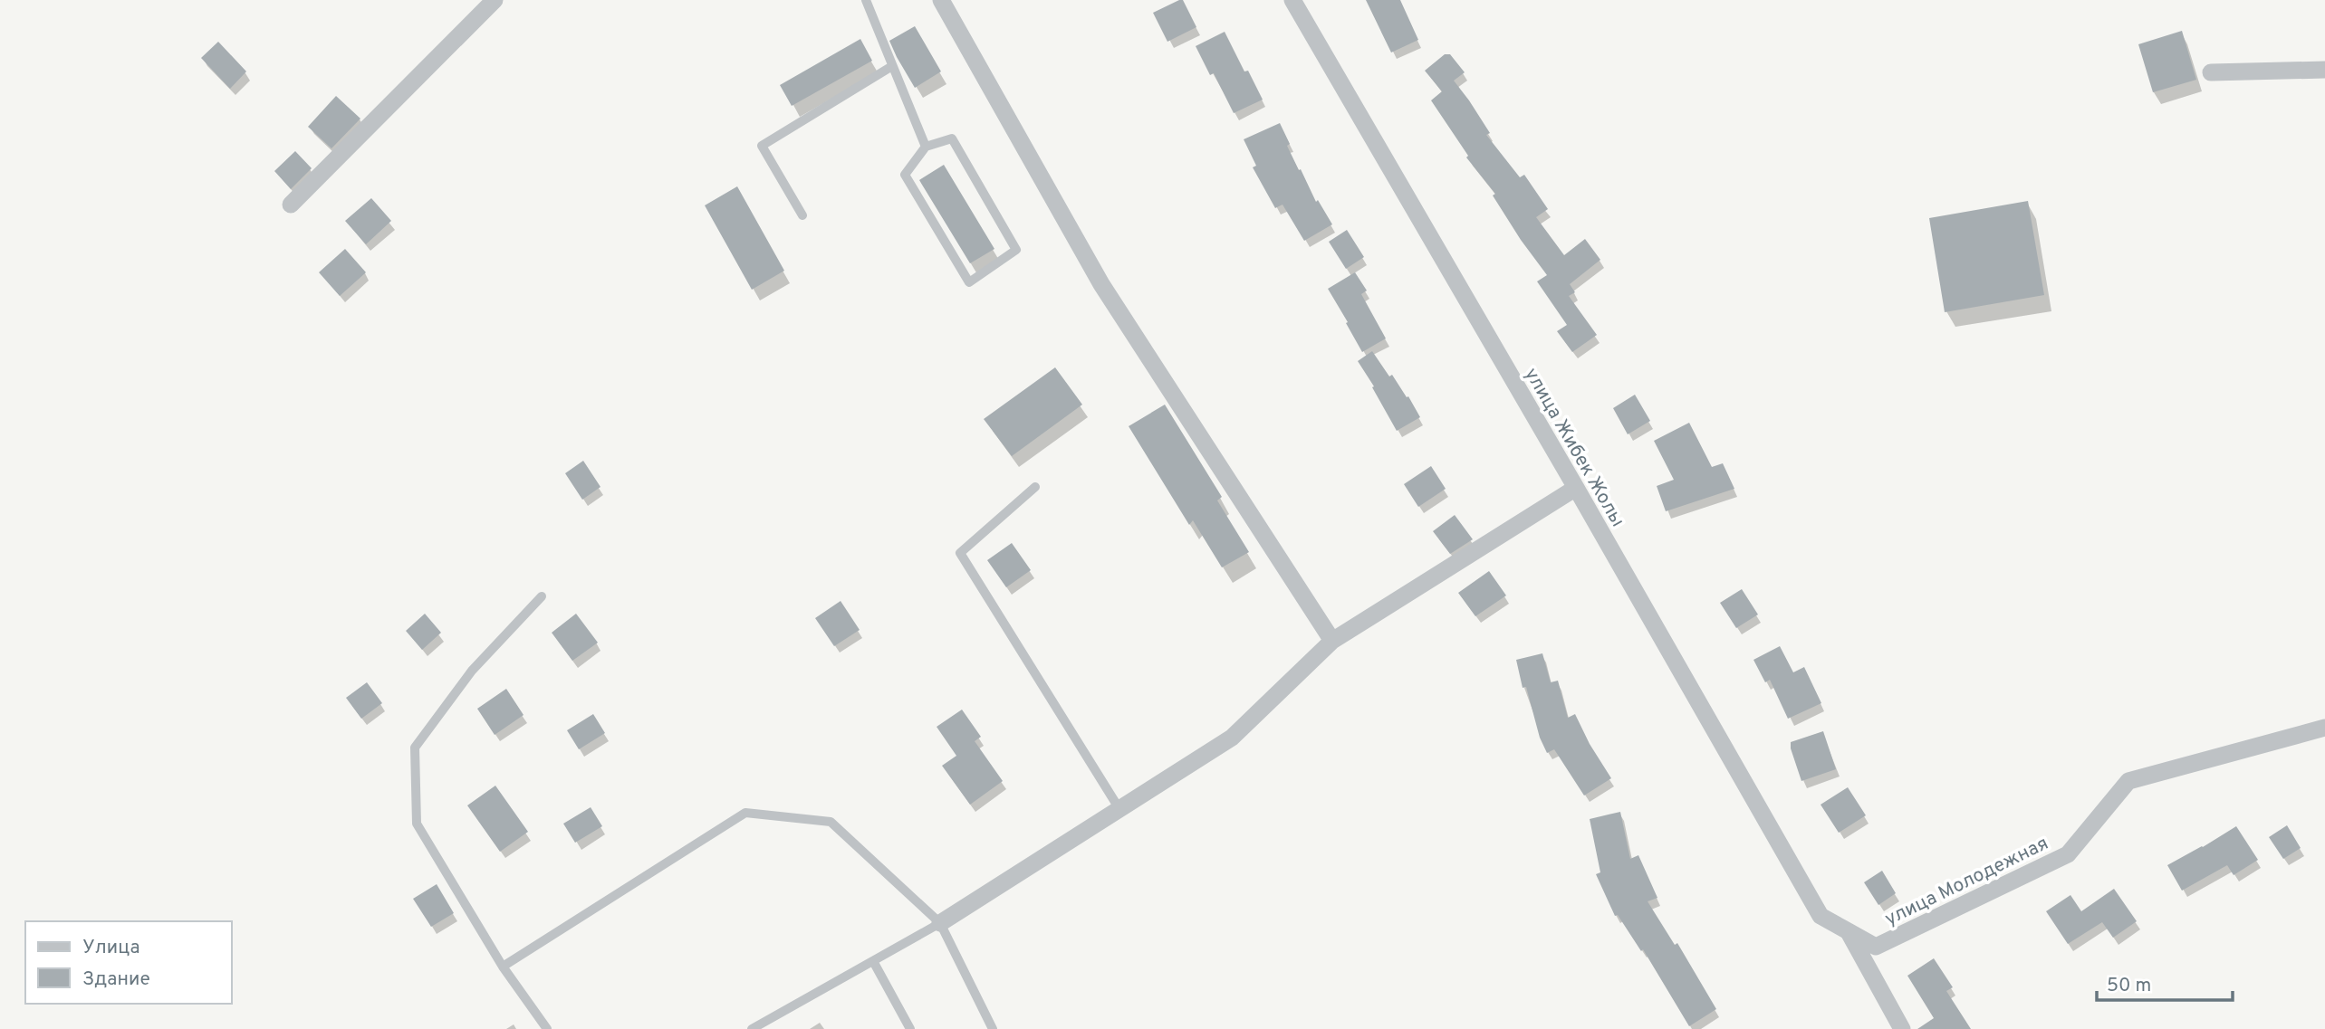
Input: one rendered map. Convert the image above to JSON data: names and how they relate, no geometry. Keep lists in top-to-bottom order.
{
  "streets": {
    "street": ["улица Жибек Жолы", "улица Молодежная"]
  },
  "crossings": [
    ["улица Жибек Жолы", "улица Молодежная"]
  ],
  "legend": ["Улица", "Здание"],
  "scale_bar": "50 m"
}
